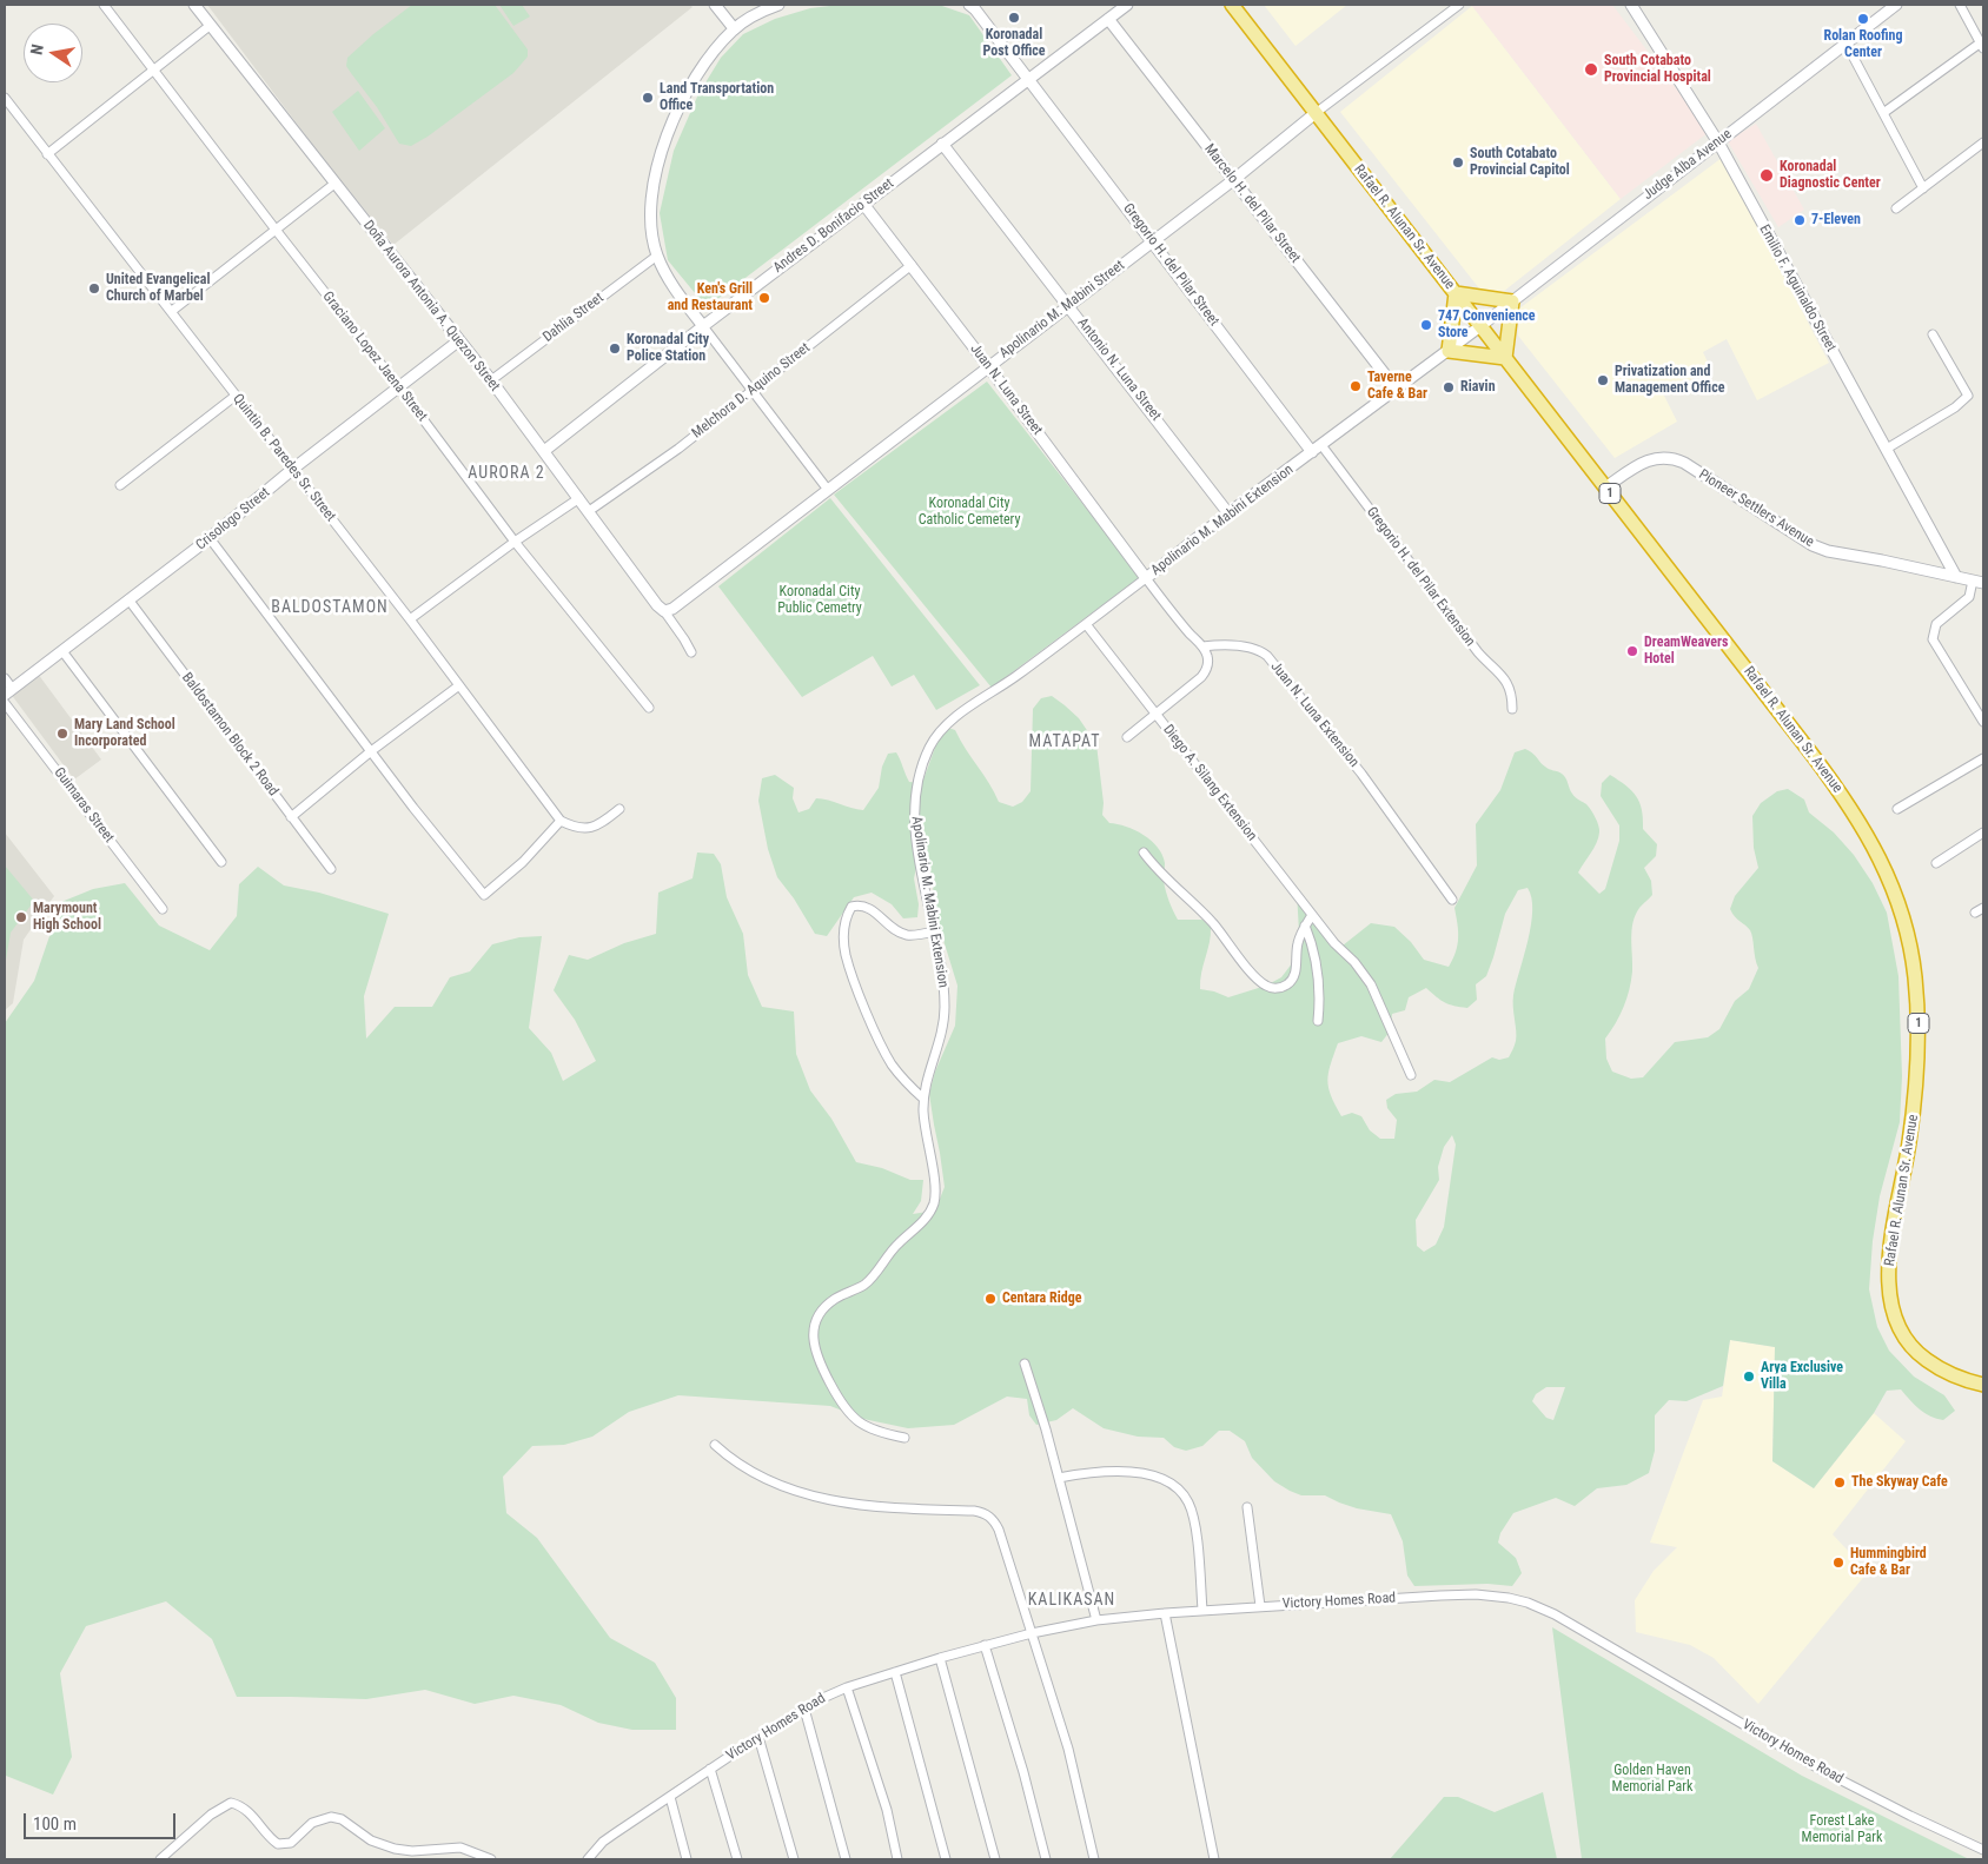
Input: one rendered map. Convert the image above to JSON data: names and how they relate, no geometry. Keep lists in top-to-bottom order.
{
  "streets": {
    "highway": ["Rafael R. Alunan Sr. Avenue", "1"],
    "street": [
      "Judge Alba Avenue",
      "Marcelo H. del Pilar Street",
      "Andres D. Bonifacio Street",
      "Gregorio H. del Pilar Street",
      "Emilio F. Aguinaldo Street",
      "Doña Aurora Antonia A. Quezon Street",
      "Apolinario M. Mabini Street",
      "Dahlia Street",
      "Graciano Lopez Jaena Street",
      "Antonio N. Luna Street",
      "Juan N. Luna Street",
      "Melchora D. Aquino Street",
      "Quintin B. Paredes Sr. Street",
      "Pioneer Settlers Avenue",
      "Crisologo Street",
      "Apolinario M. Mabini Extension",
      "Gregorio H. del Pilar Extension",
      "Juan N. Luna Extension",
      "Baldostamon Block 2 Road",
      "Diego A. Silang Extension",
      "Guimaras Street",
      "Victory Homes Road"
    ]
  },
  "crossings": [
    ["Judge Alba Avenue", "Rafael R. Alunan Sr. Avenue"],
    ["Judge Alba Avenue", "Emilio F. Aguinaldo Street"],
    ["Judge Alba Avenue", "Apolinario M. Mabini Extension"],
    ["Marcelo H. del Pilar Street", "Andres D. Bonifacio Street"],
    ["Marcelo H. del Pilar Street", "Apolinario M. Mabini Street"],
    ["Marcelo H. del Pilar Street", "Apolinario M. Mabini Extension"],
    ["Andres D. Bonifacio Street", "Gregorio H. del Pilar Street"],
    ["Andres D. Bonifacio Street", "Doña Aurora Antonia A. Quezon Street"],
    ["Andres D. Bonifacio Street", "Antonio N. Luna Street"],
    ["Andres D. Bonifacio Street", "Juan N. Luna Street"],
    ["Rafael R. Alunan Sr. Avenue", "Apolinario M. Mabini Street"],
    ["Rafael R. Alunan Sr. Avenue", "Pioneer Settlers Avenue"],
    ["Rafael R. Alunan Sr. Avenue", "Apolinario M. Mabini Extension"],
    ["Gregorio H. del Pilar Street", "Apolinario M. Mabini Street"],
    ["Gregorio H. del Pilar Street", "Apolinario M. Mabini Extension"],
    ["Gregorio H. del Pilar Street", "Gregorio H. del Pilar Extension"],
    ["Emilio F. Aguinaldo Street", "Pioneer Settlers Avenue"],
    ["Doña Aurora Antonia A. Quezon Street", "Apolinario M. Mabini Street"],
    ["Doña Aurora Antonia A. Quezon Street", "Dahlia Street"],
    ["Doña Aurora Antonia A. Quezon Street", "Melchora D. Aquino Street"],
    ["Doña Aurora Antonia A. Quezon Street", "Crisologo Street"],
    ["Apolinario M. Mabini Street", "Antonio N. Luna Street"],
    ["Apolinario M. Mabini Street", "Juan N. Luna Street"],
    ["Graciano Lopez Jaena Street", "Crisologo Street"],
    ["Antonio N. Luna Street", "Apolinario M. Mabini Extension"],
    ["Juan N. Luna Street", "Melchora D. Aquino Street"],
    ["Juan N. Luna Street", "Apolinario M. Mabini Extension"],
    ["Quintin B. Paredes Sr. Street", "Crisologo Street"],
    ["Crisologo Street", "Baldostamon Block 2 Road"],
    ["Apolinario M. Mabini Extension", "Gregorio H. del Pilar Extension"],
    ["Apolinario M. Mabini Extension", "Diego A. Silang Extension"]
  ],
  "districts": [
    "AURORA 2",
    "BALDOSTAMON",
    "MATAPAT",
    "KALIKASAN"
  ],
  "parks": [
    "Koronadal City Catholic Cemetery",
    "Koronadal City Public Cemetry",
    "Golden Haven Memorial Park",
    "Forest Lake Memorial Park"
  ],
  "places": [
    "Koronadal Post Office",
    "Rolan Roofing Center",
    "South Cotabato Provincial Hospital",
    "Land Transportation Office",
    "South Cotabato Provincial Capitol",
    "Koronadal Diagnostic Center",
    "7-Eleven",
    "United Evangelical Church of Marbel",
    "Ken's Grill and Restaurant",
    "747 Convenience Store",
    "Koronadal City Police Station",
    "Privatization and Management Office",
    "Taverne Cafe & Bar",
    "Riavin",
    "DreamWeavers Hotel",
    "Mary Land School Incorporated",
    "Marymount High School",
    "Centara Ridge",
    "Arya Exclusive Villa",
    "The Skyway Cafe",
    "Hummingbird Cafe & Bar"
  ],
  "scale_bar": "100 m",
  "north": "left"
}
